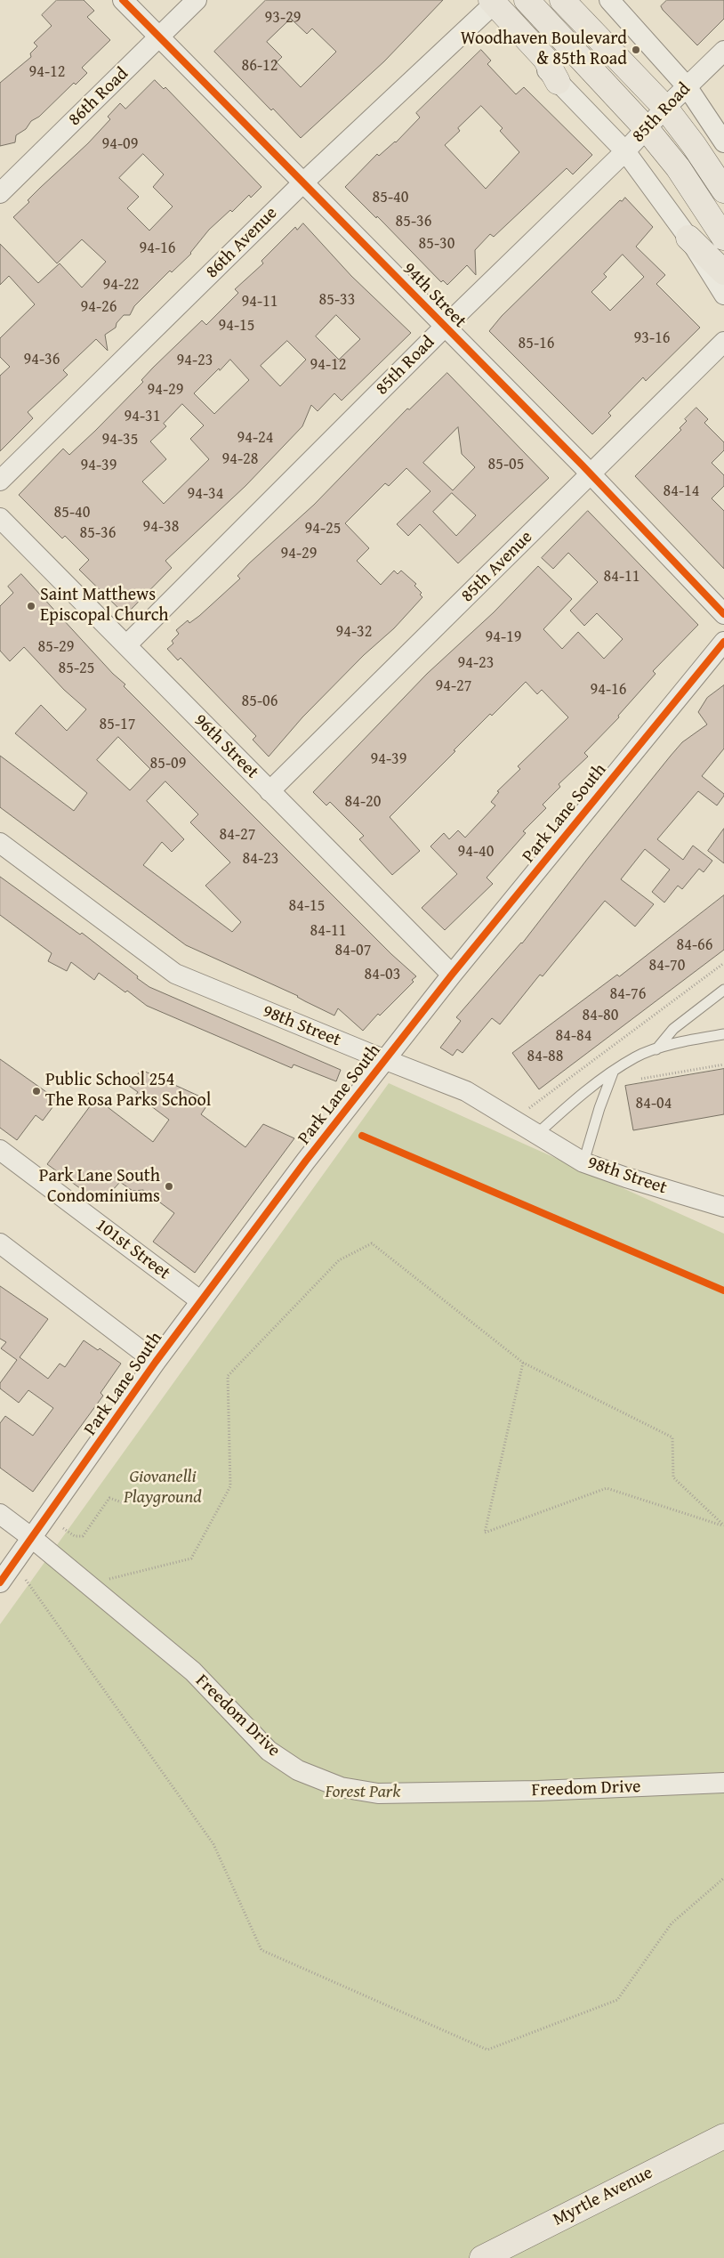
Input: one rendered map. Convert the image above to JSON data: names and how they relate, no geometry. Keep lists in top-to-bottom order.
{
  "streets": {
    "main road": ["Myrtle Avenue"],
    "street": [
      "86th Road",
      "85th Road",
      "86th Avenue",
      "94th Street",
      "85th Avenue",
      "96th Street",
      "Park Lane South",
      "98th Street",
      "101st Street",
      "Freedom Drive"
    ]
  },
  "crossings": [
    ["86th Road", "94th Street"],
    ["85th Road", "94th Street"],
    ["85th Road", "96th Street"],
    ["86th Avenue", "94th Street"],
    ["94th Street", "85th Avenue"],
    ["85th Avenue", "96th Street"],
    ["96th Street", "Park Lane South"],
    ["Park Lane South", "98th Street"],
    ["Park Lane South", "101st Street"],
    ["Park Lane South", "Freedom Drive"]
  ],
  "parks": ["Giovanelli Playground", "Forest Park"],
  "places": [
    "Woodhaven Boulevard & 85th Road",
    "Saint Matthews Episcopal Church",
    "Public School 254 The Rosa Parks School",
    "Park Lane South Condominiums"
  ],
  "house_numbers": [
    "93-29",
    "86-12",
    "94-12",
    "94-09",
    "85-40",
    "85-36",
    "85-30",
    "94-16",
    "94-22",
    "85-33",
    "94-11",
    "94-26",
    "94-15",
    "93-16",
    "85-16",
    "94-36",
    "94-23",
    "94-12",
    "94-29",
    "94-31",
    "94-24",
    "94-35",
    "94-28",
    "85-05",
    "94-39",
    "84-14",
    "94-34",
    "85-40",
    "94-38",
    "94-25",
    "85-36",
    "94-29",
    "84-11",
    "94-32",
    "94-19",
    "85-29",
    "94-23",
    "85-25",
    "94-27",
    "94-16",
    "85-06",
    "85-17",
    "94-39",
    "85-09",
    "84-20",
    "84-27",
    "94-40",
    "84-23",
    "84-15",
    "84-11",
    "84-66",
    "84-07",
    "84-70",
    "84-03",
    "84-76",
    "84-80",
    "84-84",
    "84-88",
    "84-04"
  ]
}
